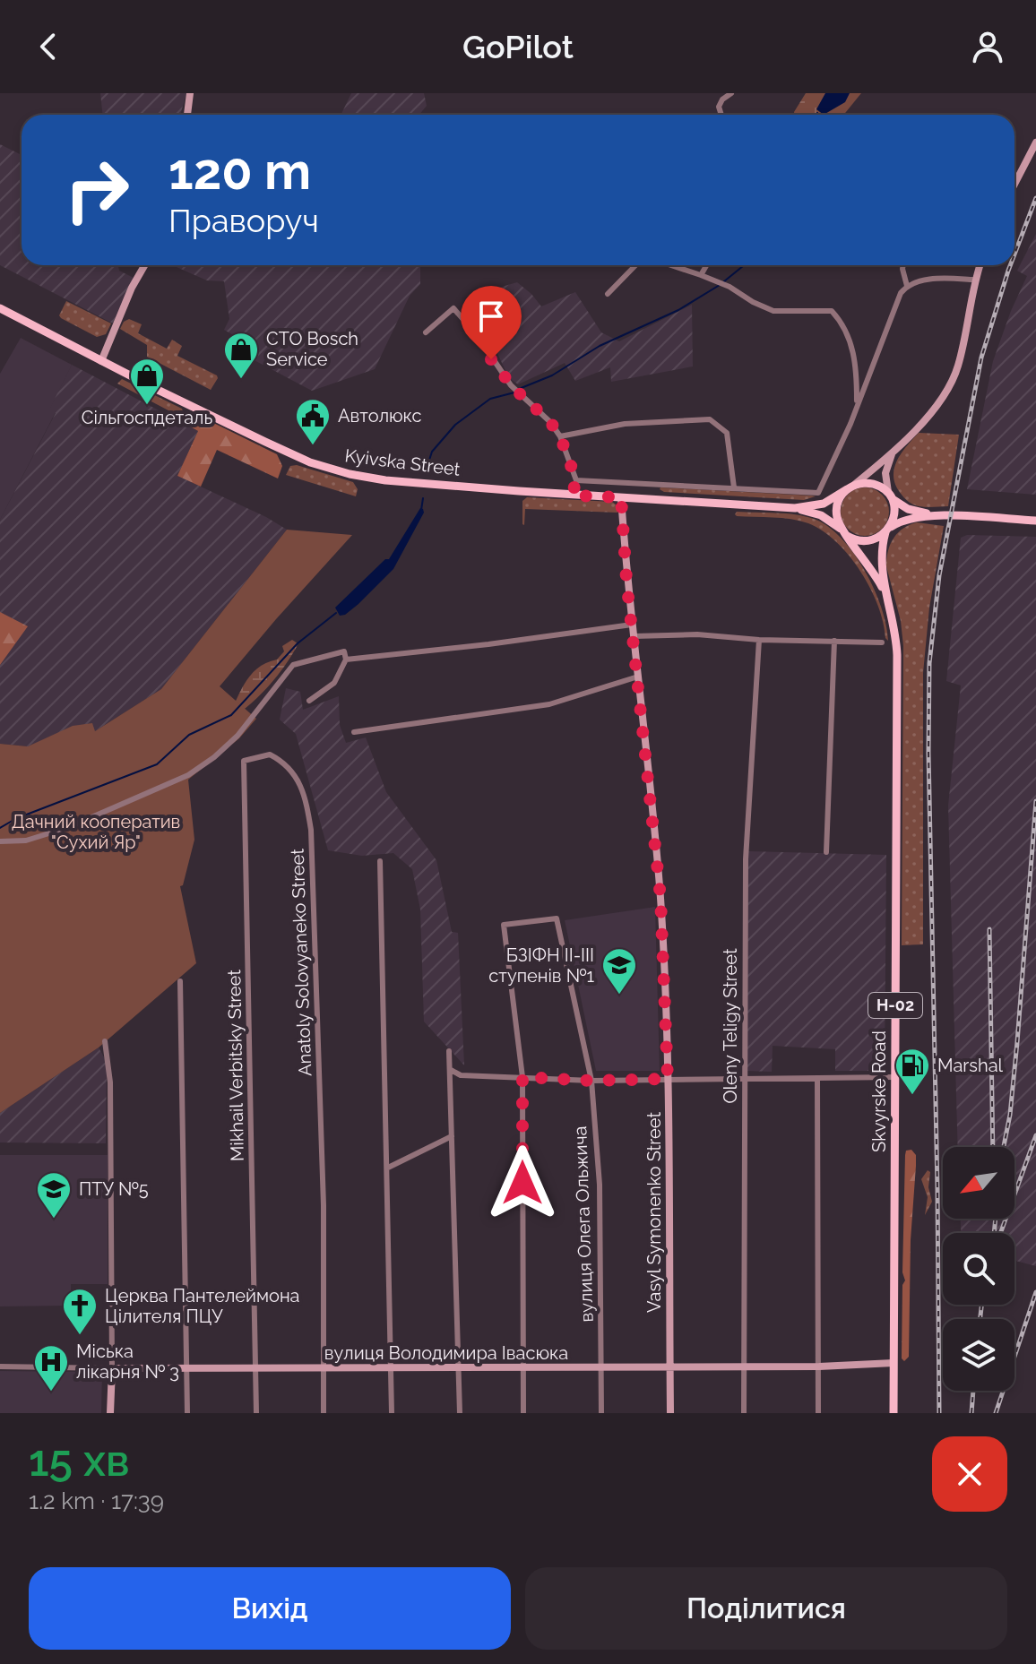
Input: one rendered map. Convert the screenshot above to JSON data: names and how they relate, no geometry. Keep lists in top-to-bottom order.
{
  "streets": {
    "main road": ["Kyivska Street", "Н-02", "Skvyrske Road"],
    "street": [
      "Anatoly Solovyaneko Street",
      "Oleny Teligy Street",
      "Mikhail Verbitsky Street",
      "Vasyl Symonenko Street",
      "вулиця Олега Ольжича",
      "вулиця Володимира Івасюка"
    ]
  },
  "crossings": [
    ["Kyivska Street", "Skvyrske Road"],
    ["Kyivska Street", "Vasyl Symonenko Street"],
    ["Anatoly Solovyaneko Street", "Mikhail Verbitsky Street"],
    ["Anatoly Solovyaneko Street", "вулиця Володимира Івасюка"],
    ["Oleny Teligy Street", "вулиця Володимира Івасюка"],
    ["Mikhail Verbitsky Street", "вулиця Володимира Івасюка"],
    ["Skvyrske Road", "вулиця Володимира Івасюка"],
    ["Vasyl Symonenko Street", "вулиця Володимира Івасюка"],
    ["вулиця Олега Ольжича", "вулиця Володимира Івасюка"]
  ],
  "parks": ["Дачний кооператив \"Сухий Яр\""],
  "places": {
    "shop": ["СТО Bosch Service", "Сільгоспдеталь"],
    "public building": ["Автолюкс"],
    "school or university": ["БЗІФН ІІ-ІІІ ступенів №1", "ПТУ №5"],
    "fuel station": ["Marshal"],
    "church": ["Церква Пантелеймона Цілителя ПЦУ"],
    "hospital": ["Міська лікарня № 3"]
  },
  "north": "bottom left",
  "page": {
    "header": "GoPilot",
    "turn": ["120 m", "Праворуч"],
    "heading": ["15 хв", "1.2 km · 17:39"],
    "buttons": ["Вихід", "Поділитися"]
  }
}
